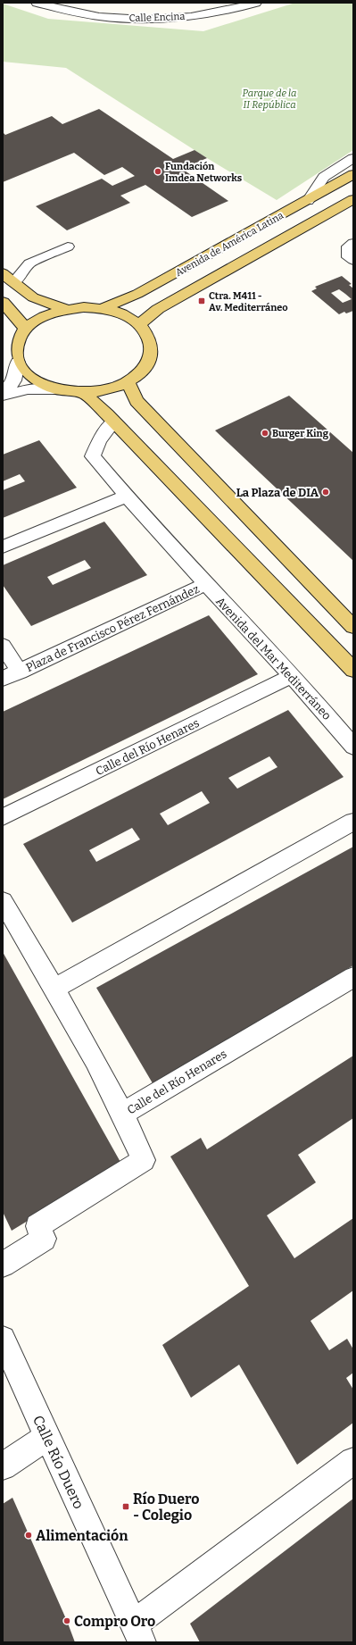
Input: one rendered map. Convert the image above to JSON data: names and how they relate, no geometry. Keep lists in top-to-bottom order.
{
  "streets": {
    "main road": ["Avenida de América Latina"],
    "street": [
      "Calle Encina",
      "Plaza de Francisco Pérez Fernández",
      "Avenida del Mar Mediterráneo",
      "Calle del Río Henares",
      "Calle Río Duero"
    ]
  },
  "crossings": [
    ["Plaza de Francisco Pérez Fernández", "Avenida del Mar Mediterráneo"],
    ["Avenida del Mar Mediterráneo", "Calle del Río Henares"]
  ],
  "parks": ["Parque de la II República"],
  "places": {
    "other": [
      "Fundación Imdea Networks",
      "Burger King",
      "La Plaza de DIA",
      "Alimentación",
      "Compro Oro"
    ],
    "transit": ["Ctra. M411 - Av. Mediterráneo", "Río Duero - Colegio"]
  }
}
